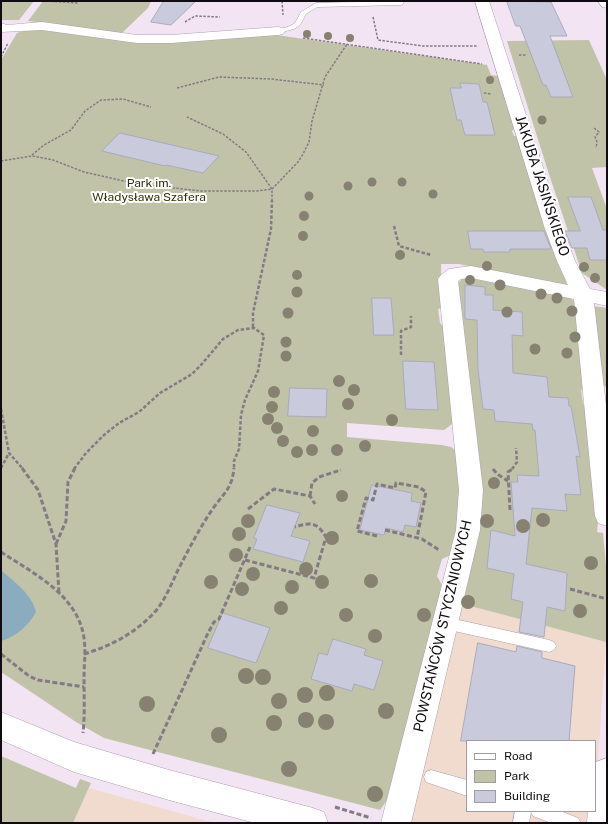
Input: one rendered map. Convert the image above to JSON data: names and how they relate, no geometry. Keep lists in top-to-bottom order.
{
  "streets": {
    "street": ["JAKUBA JASIŃSKIEGO", "POWSTAŃCÓW STYCZNIOWYCH"]
  },
  "crossings": [
    ["JAKUBA JASIŃSKIEGO", "POWSTAŃCÓW STYCZNIOWYCH"]
  ],
  "parks": ["Park im. Władysława Szafera"],
  "legend": ["Road", "Park", "Building"]
}
